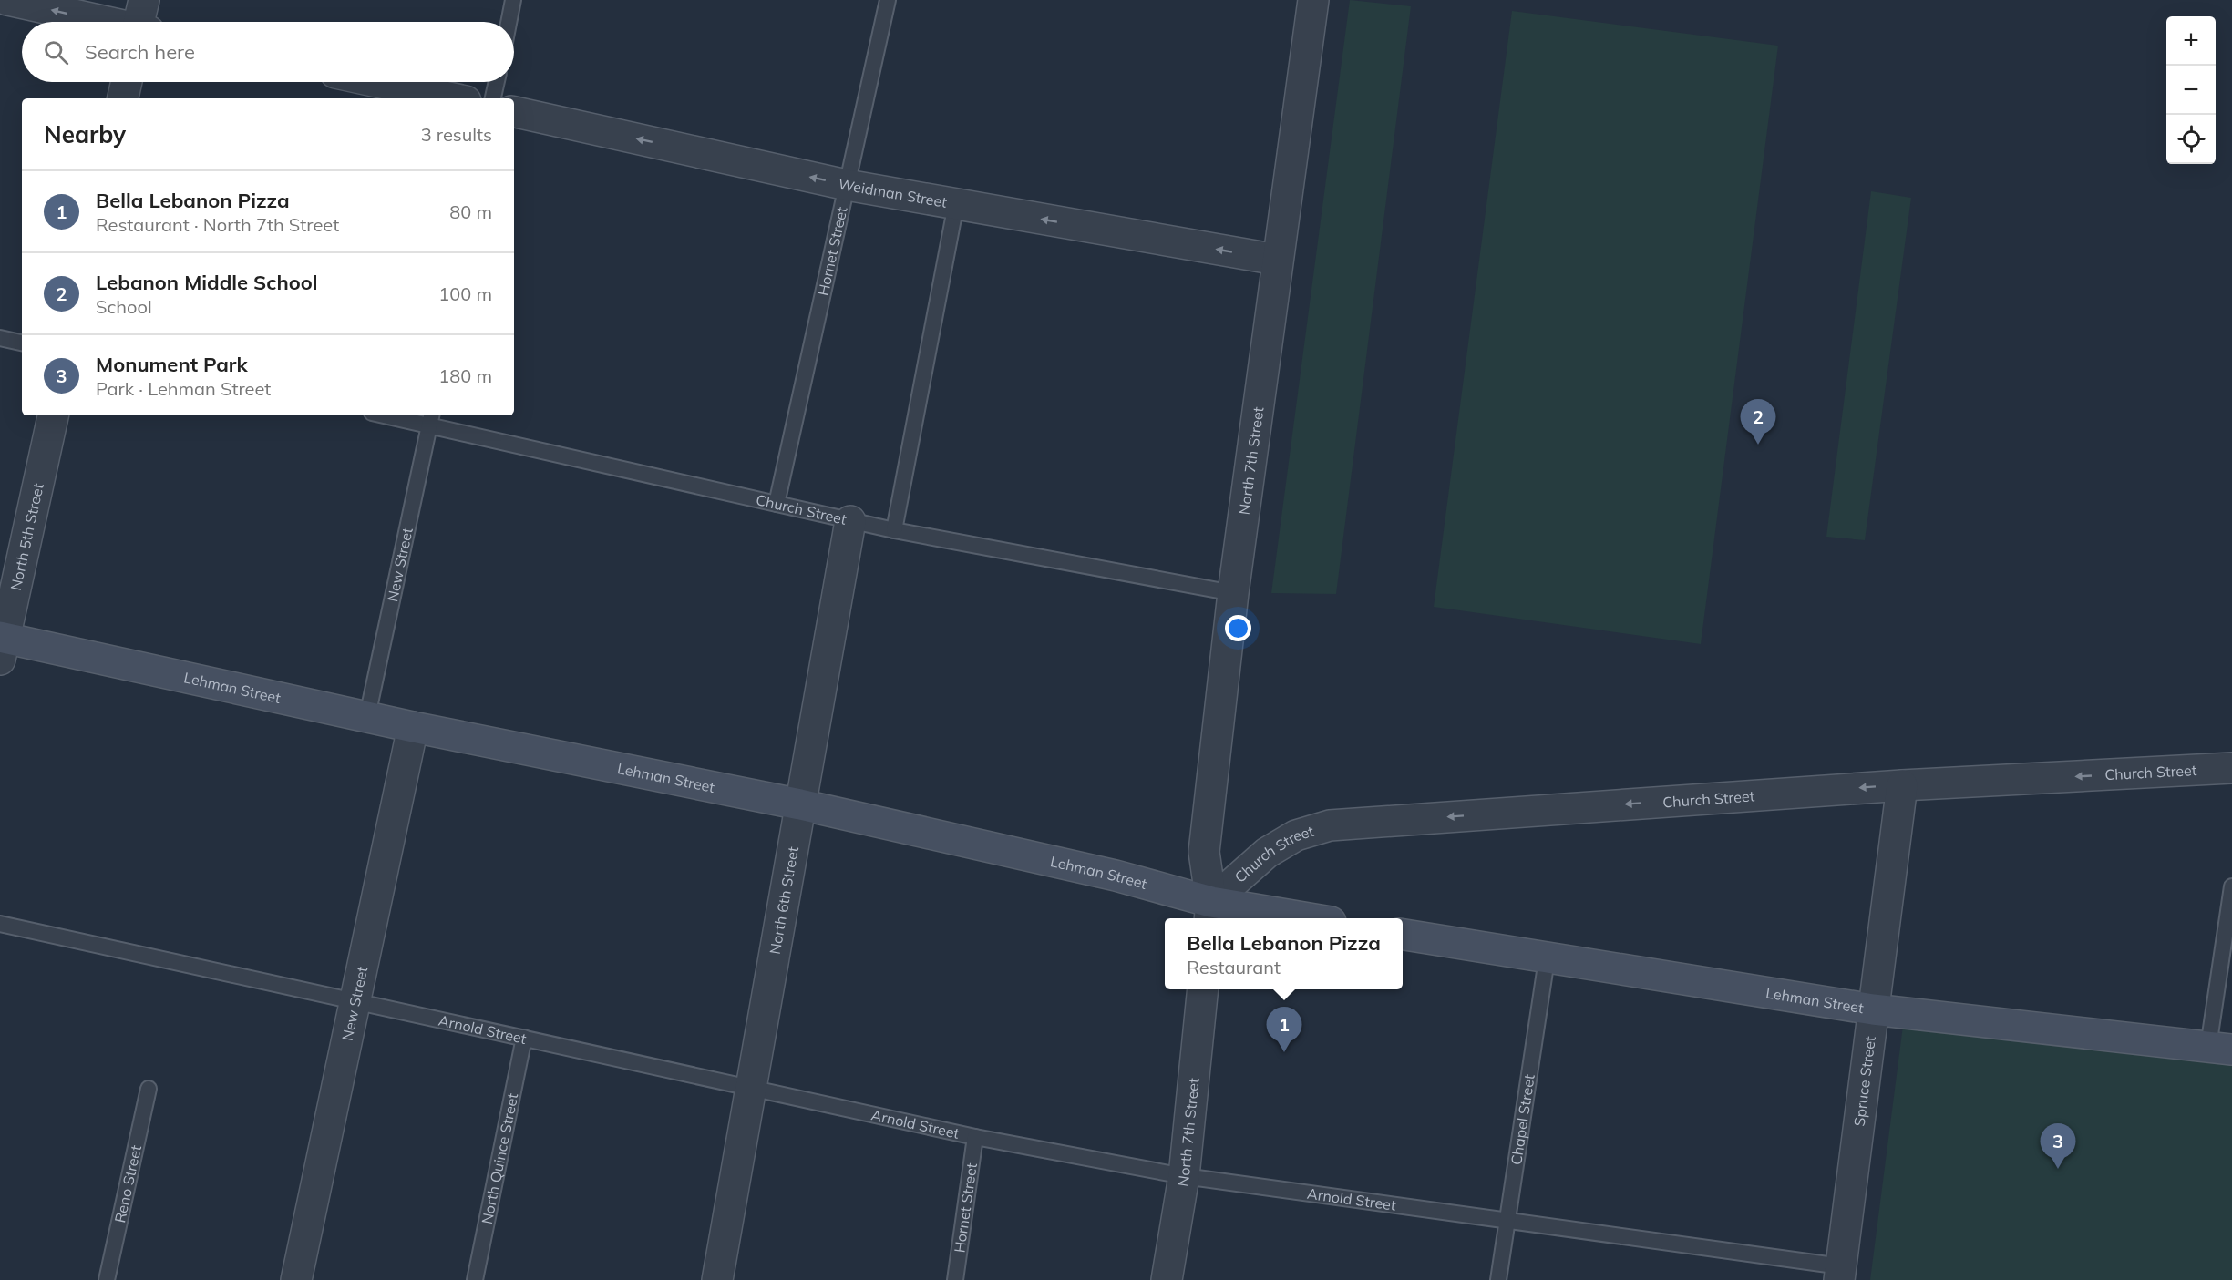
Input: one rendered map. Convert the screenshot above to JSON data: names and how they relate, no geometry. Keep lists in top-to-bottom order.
{
  "streets": {
    "main road": ["Lehman Street"],
    "street": [
      "Weidman Street",
      "North 7th Street",
      "Church Street",
      "North 5th Street",
      "New Street",
      "North 6th Street",
      "Spruce Street"
    ],
    "lane": [
      "Hornet Street",
      "Arnold Street",
      "Chapel Street",
      "North Quince Street",
      "Reno Street"
    ]
  },
  "crossings": [
    ["Weidman Street", "Hornet Street"],
    ["Weidman Street", "North 7th Street"],
    ["Hornet Street", "Church Street"],
    ["Hornet Street", "Arnold Street"],
    ["North 7th Street", "Church Street"],
    ["North 7th Street", "Lehman Street"],
    ["North 7th Street", "Arnold Street"],
    ["Church Street", "New Street"],
    ["Church Street", "Lehman Street"],
    ["Church Street", "North 6th Street"],
    ["Church Street", "Spruce Street"],
    ["North 5th Street", "Lehman Street"],
    ["New Street", "Lehman Street"],
    ["New Street", "Arnold Street"],
    ["Lehman Street", "North 6th Street"],
    ["Lehman Street", "Spruce Street"],
    ["Lehman Street", "Chapel Street"],
    ["North 6th Street", "Arnold Street"],
    ["Arnold Street", "Spruce Street"],
    ["Arnold Street", "Chapel Street"],
    ["Arnold Street", "North Quince Street"]
  ],
  "one_way": ["Weidman Street", "Church Street"],
  "page": {
    "map_buttons": ["+", "−"],
    "search": "Search here",
    "heading": ["Nearby", "3 results"],
    "list": [
      {
        "mark": "1",
        "name": "Bella Lebanon Pizza",
        "note": "Restaurant · North 7th Street",
        "value": "80 m"
      },
      {
        "mark": "2",
        "name": "Lebanon Middle School",
        "note": "School",
        "value": "100 m"
      },
      {
        "mark": "3",
        "name": "Monument Park",
        "note": "Park · Lehman Street",
        "value": "180 m"
      }
    ],
    "pins": ["2", "1", "3"],
    "popup": ["Bella Lebanon Pizza", "Restaurant"]
  }
}
